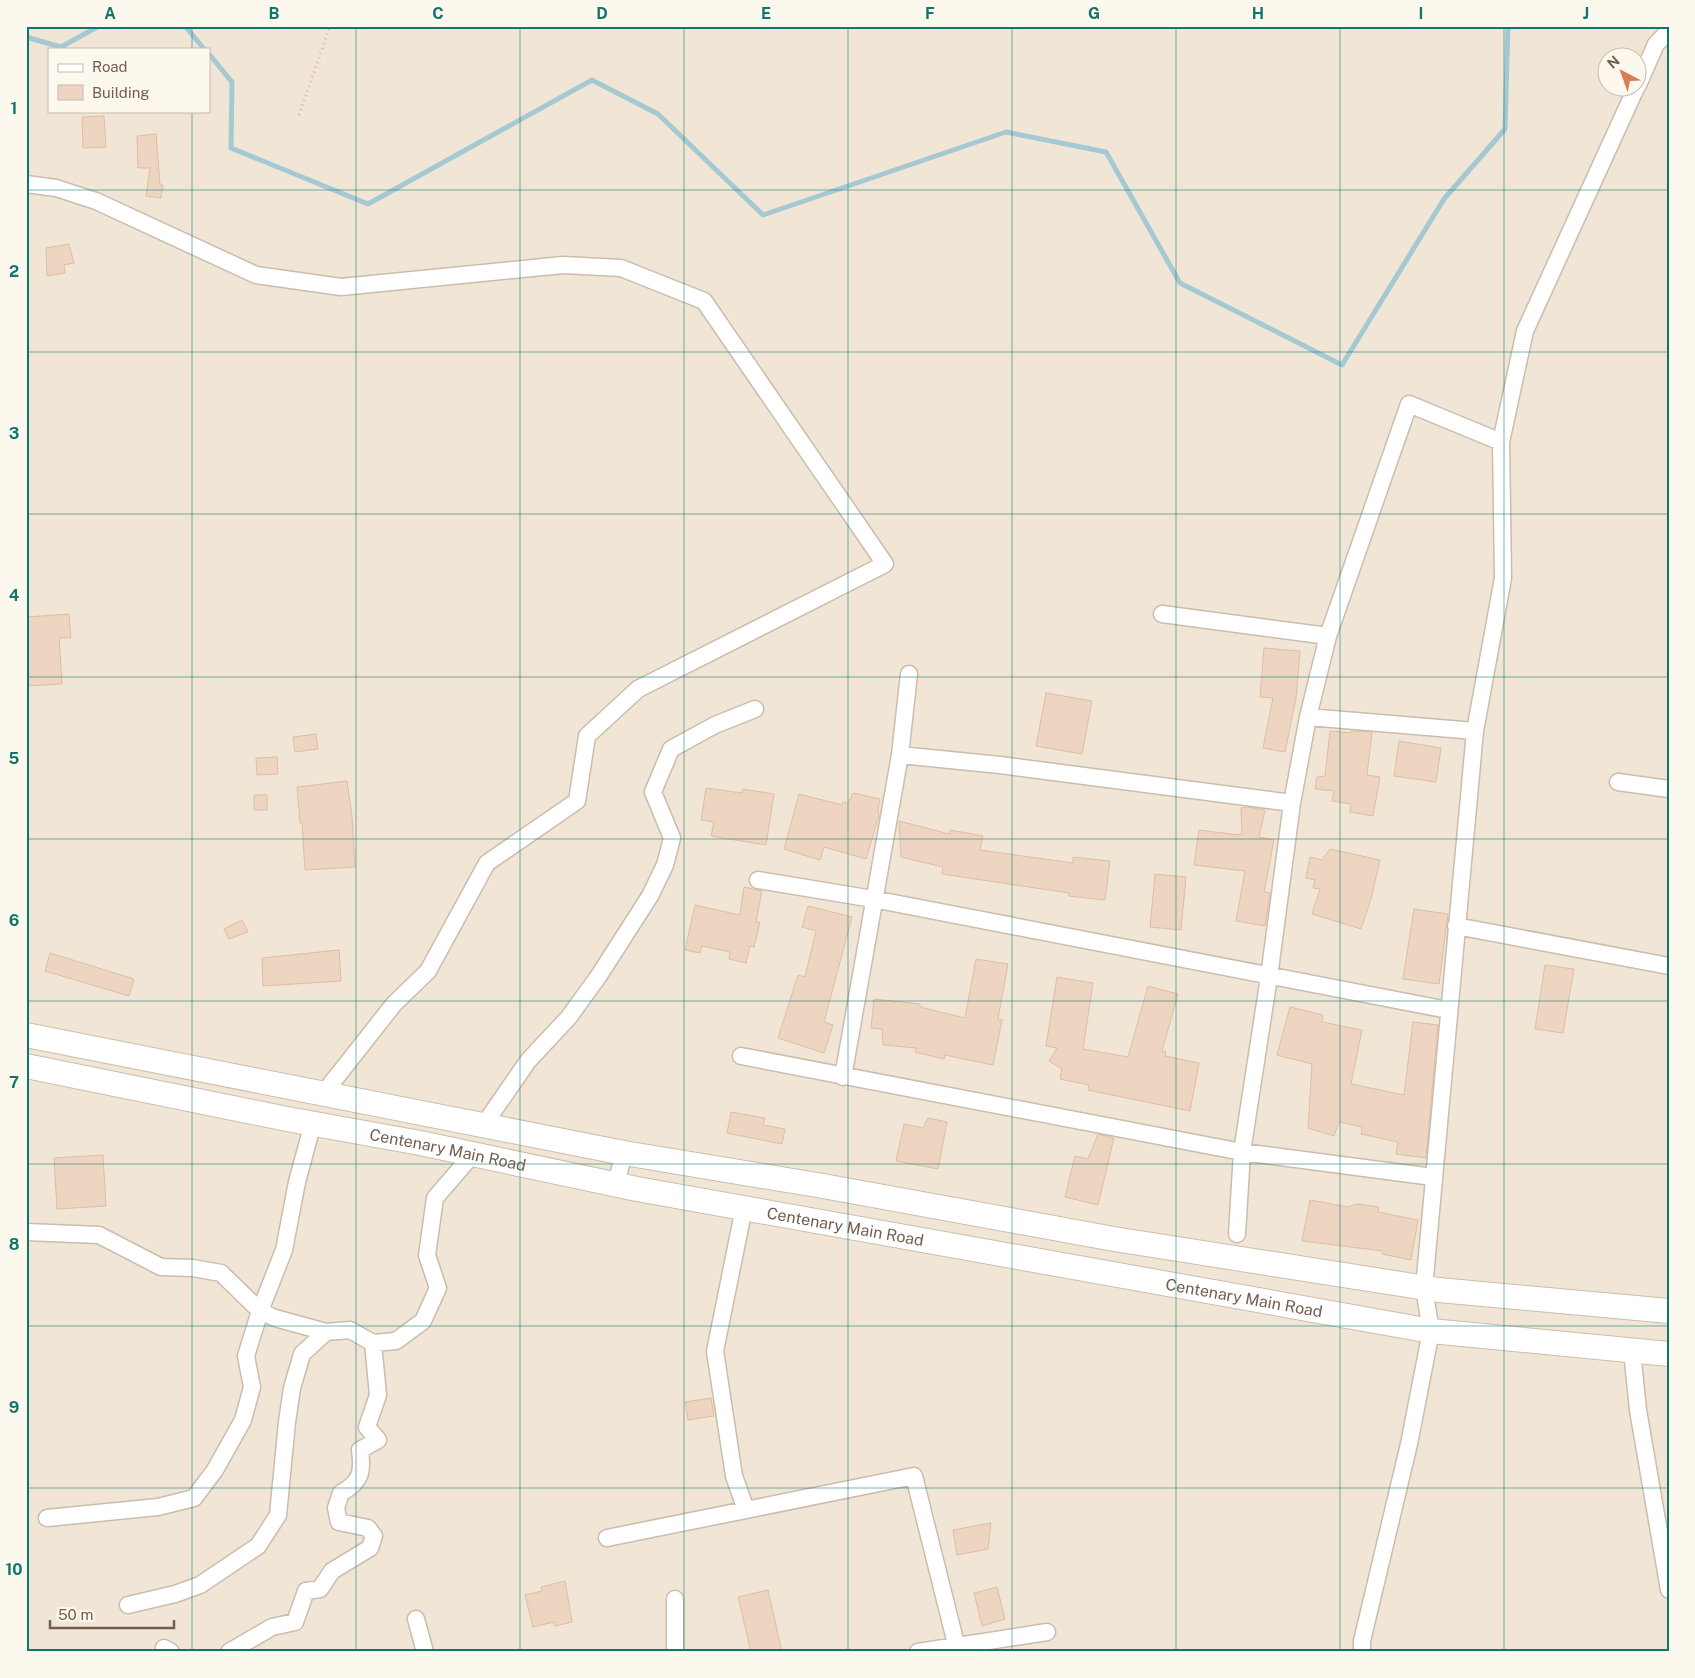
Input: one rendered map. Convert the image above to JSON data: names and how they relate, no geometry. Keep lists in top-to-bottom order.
{
  "streets": {
    "street": ["Centenary Main Road"]
  },
  "legend": ["Road", "Building"],
  "scale_bar": "50 m",
  "north": "top left",
  "grid": {
    "columns": [
      "A",
      "B",
      "C",
      "D",
      "E",
      "F",
      "G",
      "H",
      "I",
      "J"
    ],
    "rows": [
      "1",
      "2",
      "3",
      "4",
      "5",
      "6",
      "7",
      "8",
      "9",
      "10"
    ]
  }
}
